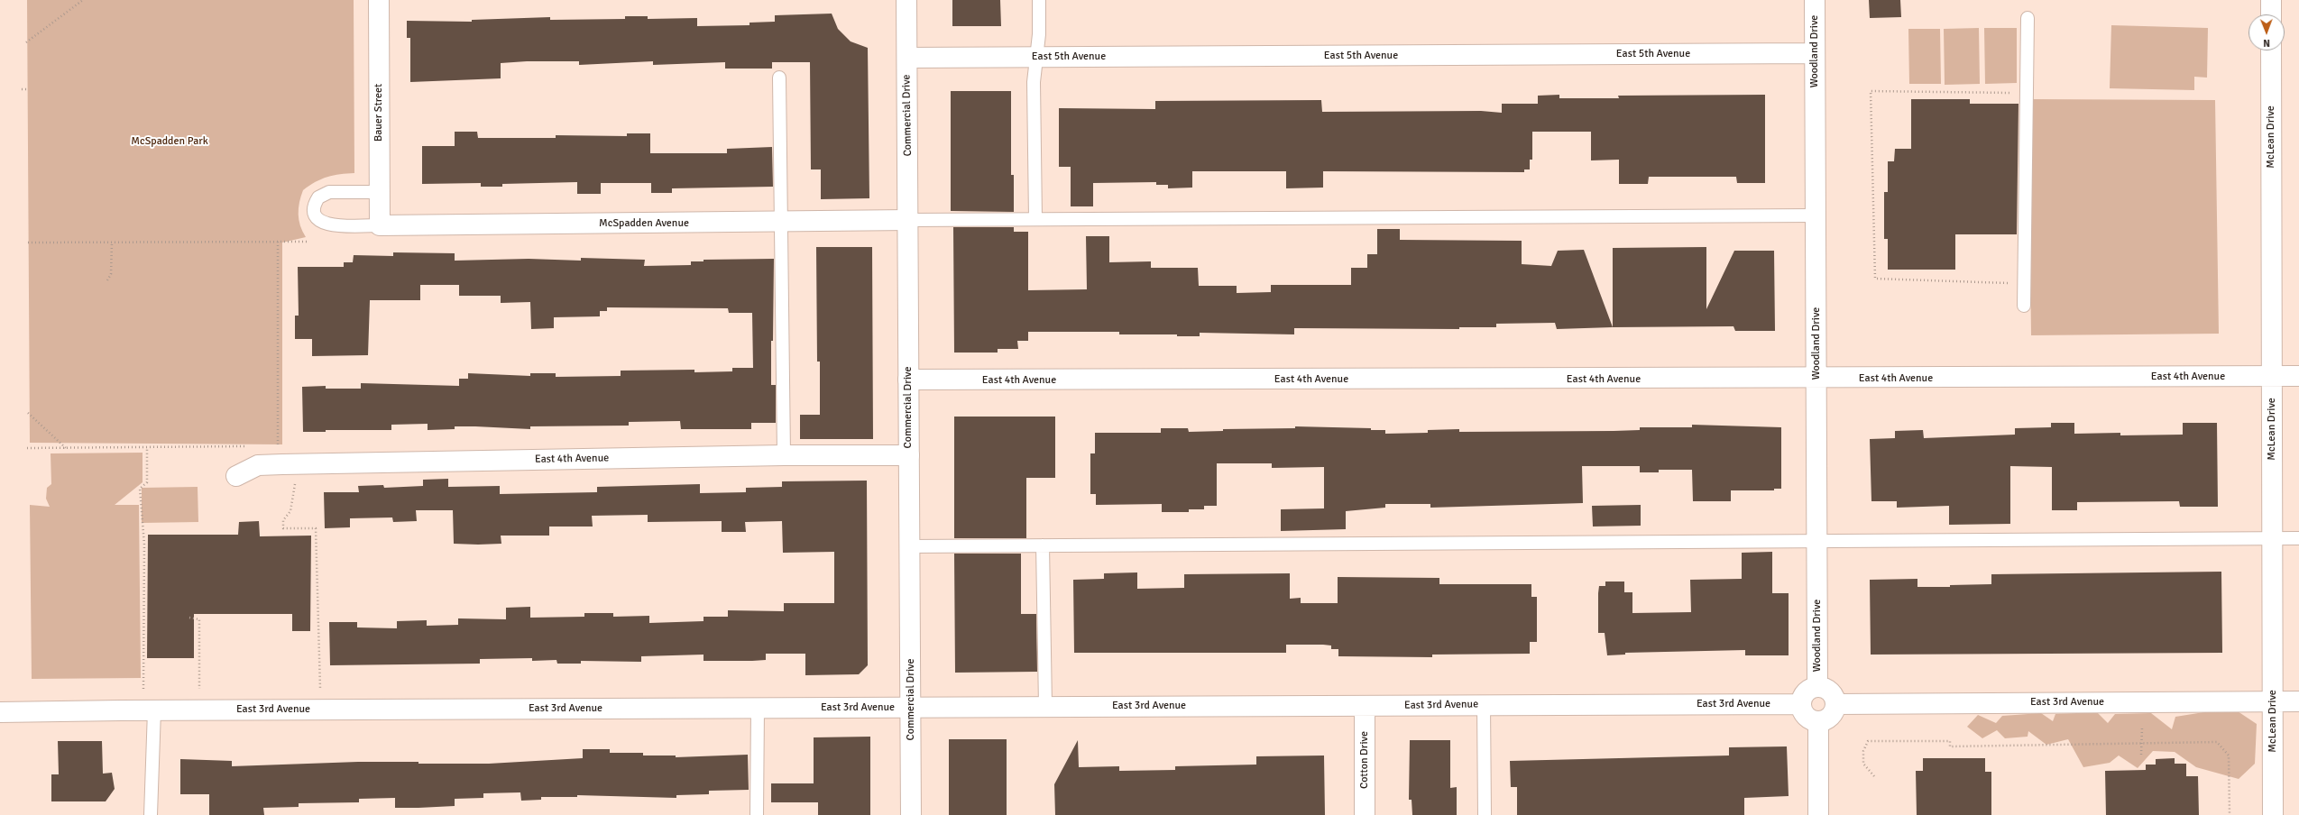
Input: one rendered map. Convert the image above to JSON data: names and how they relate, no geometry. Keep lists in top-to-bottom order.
{
  "streets": {
    "street": [
      "Woodland Drive",
      "East 5th Avenue",
      "Bauer Street",
      "Commercial Drive",
      "McLean Drive",
      "McSpadden Avenue",
      "East 4th Avenue",
      "East 3rd Avenue",
      "Cotton Drive"
    ]
  },
  "crossings": [
    ["Woodland Drive", "East 5th Avenue"],
    ["Woodland Drive", "East 4th Avenue"],
    ["Woodland Drive", "East 3rd Avenue"],
    ["East 5th Avenue", "Commercial Drive"],
    ["Bauer Street", "McSpadden Avenue"],
    ["Commercial Drive", "McSpadden Avenue"],
    ["Commercial Drive", "East 4th Avenue"],
    ["Commercial Drive", "East 3rd Avenue"],
    ["McLean Drive", "East 4th Avenue"],
    ["McLean Drive", "East 3rd Avenue"],
    ["East 3rd Avenue", "Cotton Drive"]
  ],
  "parks": ["McSpadden Park"],
  "north": "bottom"
}
